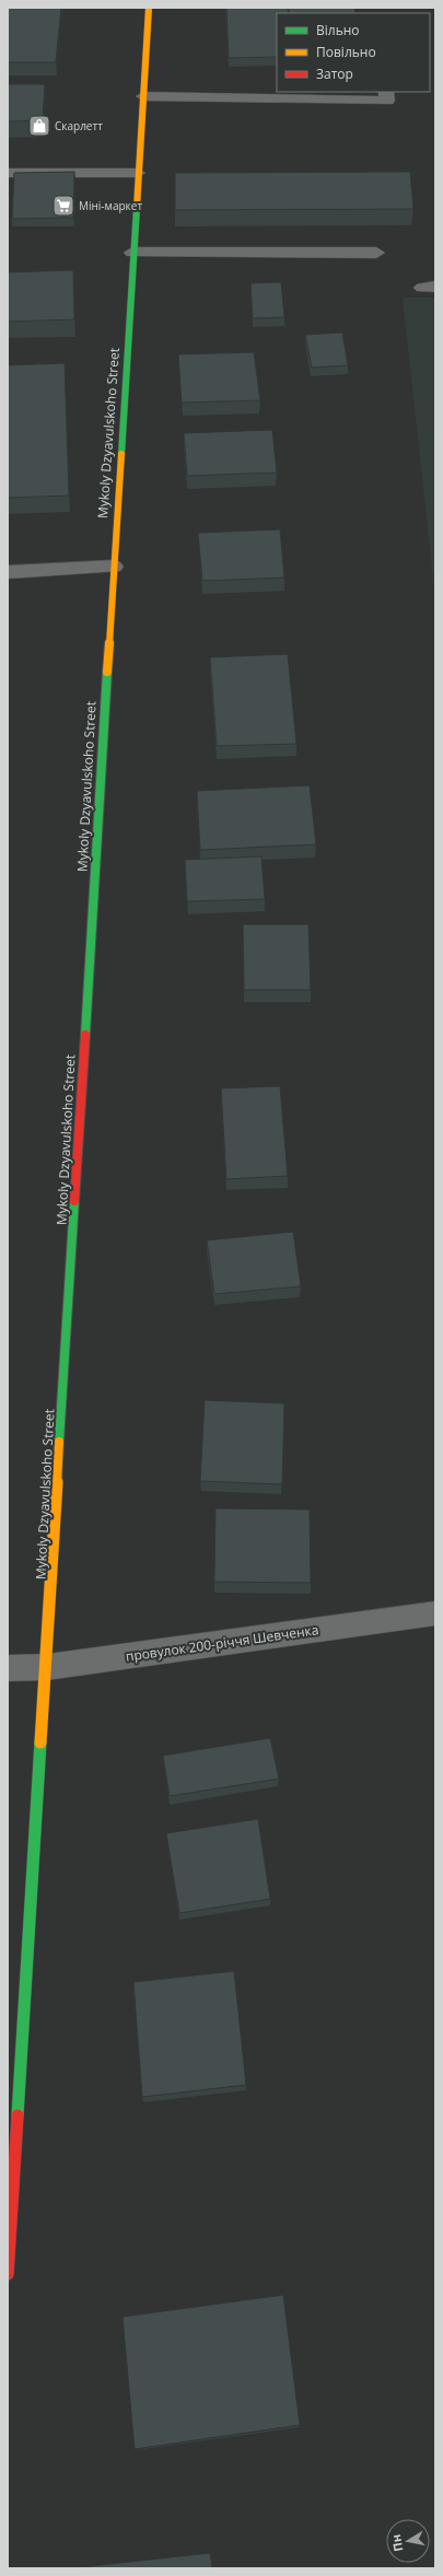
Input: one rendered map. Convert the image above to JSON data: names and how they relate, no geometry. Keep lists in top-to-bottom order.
{
  "streets": {
    "street": ["Mykoly Dzyavulskoho Street", "провулок 200-річчя Шевченка"]
  },
  "crossings": [
    ["Mykoly Dzyavulskoho Street", "провулок 200-річчя Шевченка"]
  ],
  "places": {
    "shop": ["Скарлетт"],
    "supermarket": ["Міні-маркет"]
  },
  "legend": ["Вільно", "Повільно", "Затор"],
  "north": "left"
}
